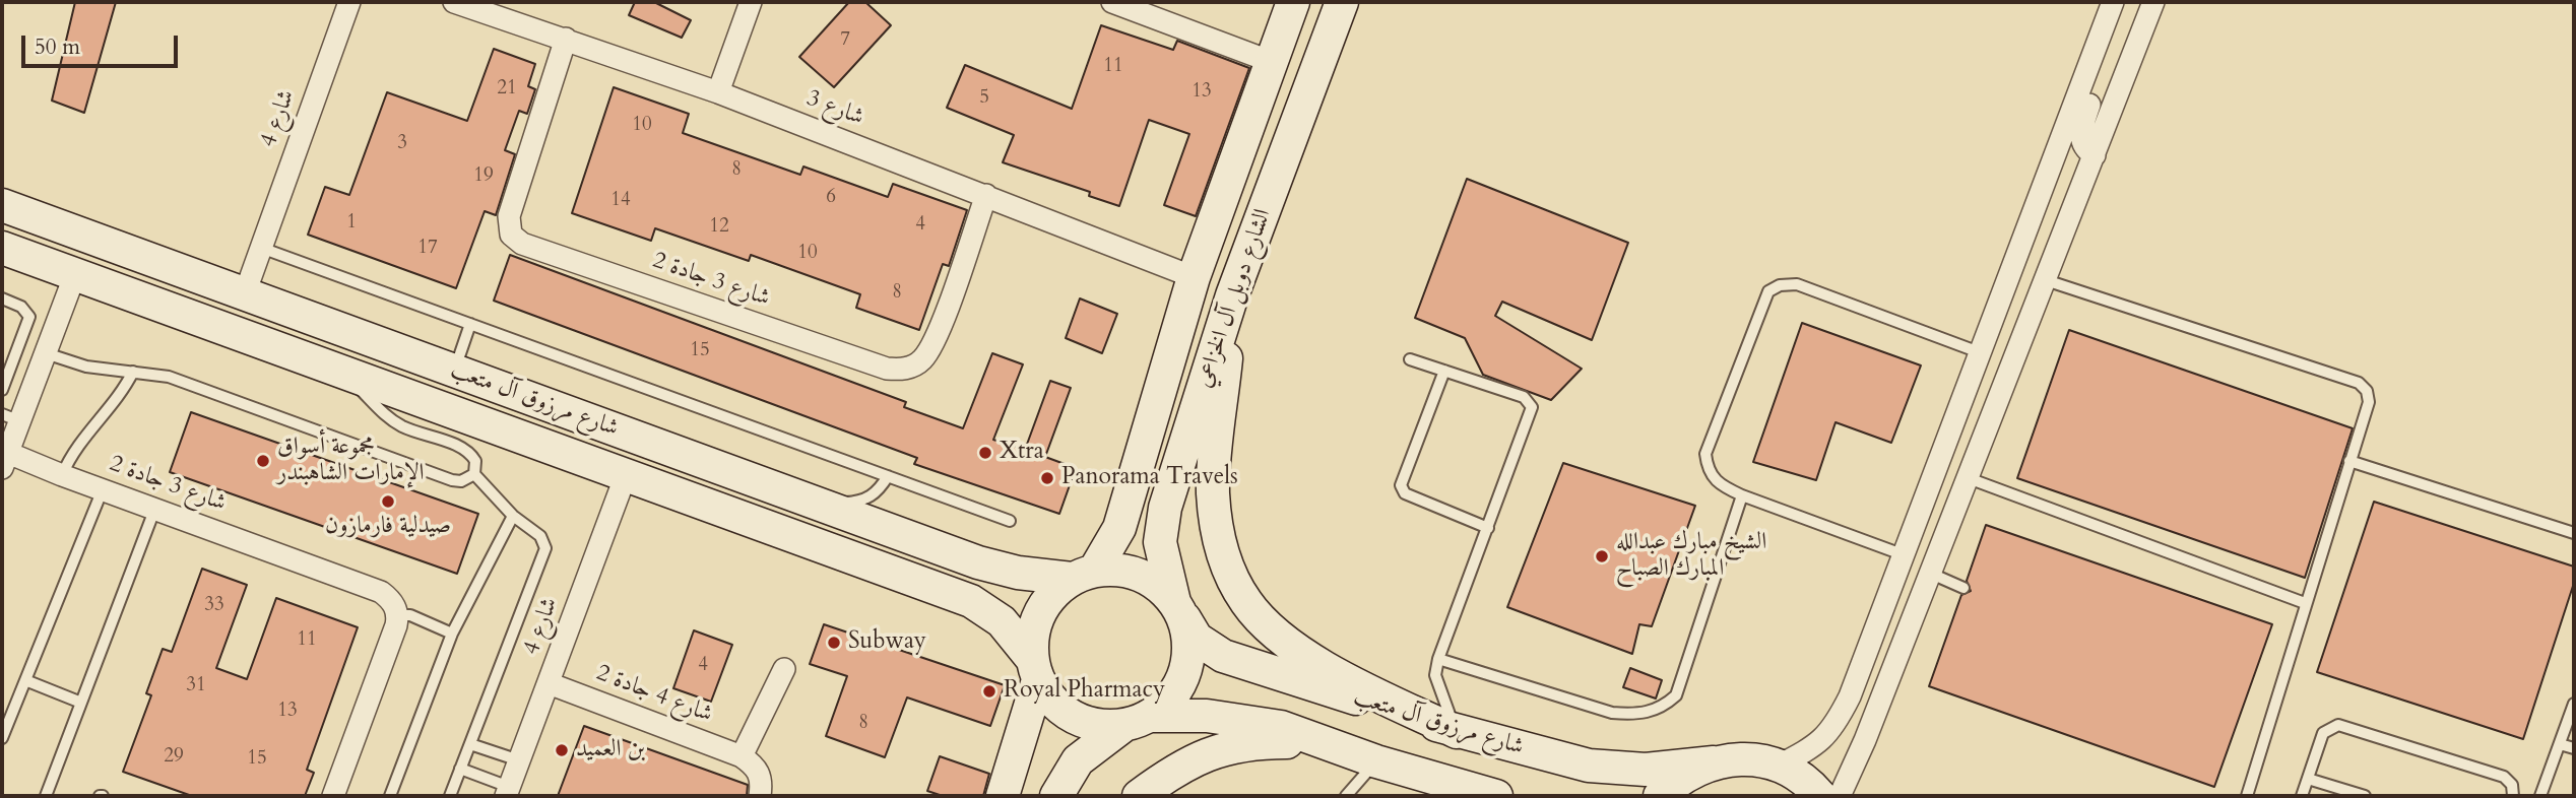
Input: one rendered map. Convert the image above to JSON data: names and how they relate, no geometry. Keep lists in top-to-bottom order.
{
  "streets": {
    "main road": ["الشارع دوبل آل الخزاعي", "شارع مرزوق آل متعب"],
    "street": [
      "شارع 3",
      "شارع 4",
      "شارع 3 جادة 2",
      "شارع 4 جادة 2"
    ]
  },
  "crossings": [
    ["شارع 3", "شارع 3 جادة 2"],
    ["شارع 3", "الشارع دوبل آل الخزاعي"],
    ["شارع 4", "شارع مرزوق آل متعب"],
    ["شارع 4", "شارع 4 جادة 2"],
    ["الشارع دوبل آل الخزاعي", "شارع مرزوق آل متعب"]
  ],
  "places": [
    "Xtra",
    "مجموعة أسواق الإمارات الشاهبندر",
    "Panorama Travels",
    "صيدلية فارمازون",
    "الشيخ مبارك عبدالله المبارك الصباح",
    "Subway",
    "Royal Pharmacy",
    "بن العميد"
  ],
  "house_numbers": [
    "7",
    "11",
    "21",
    "13",
    "5",
    "10",
    "3",
    "8",
    "19",
    "6",
    "14",
    "1",
    "4",
    "12",
    "17",
    "10",
    "8",
    "15",
    "33",
    "11",
    "4",
    "31",
    "13",
    "8",
    "29",
    "15"
  ],
  "scale_bar": "50 m"
}
